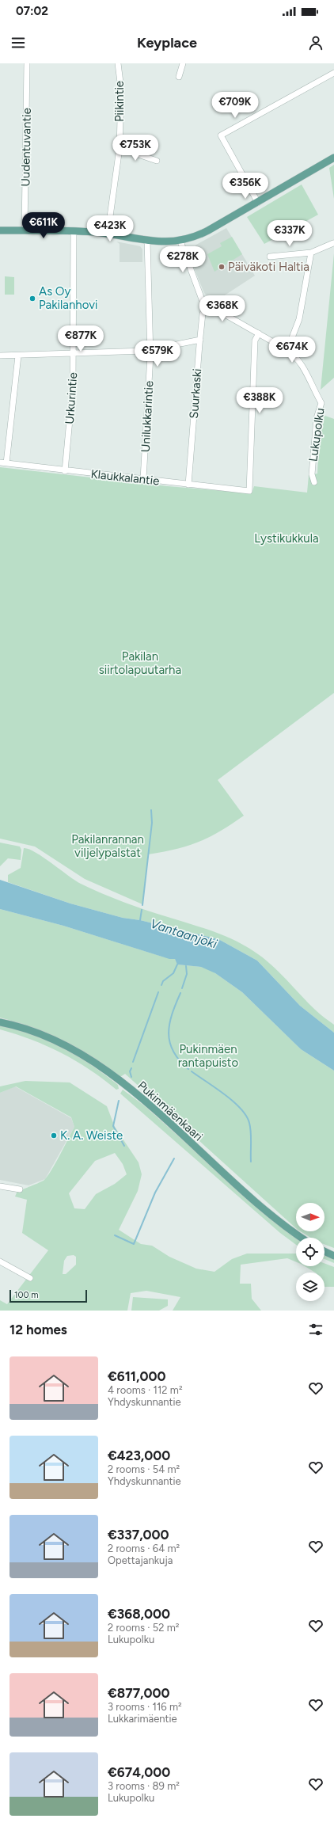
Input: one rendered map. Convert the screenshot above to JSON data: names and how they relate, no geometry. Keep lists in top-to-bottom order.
{
  "streets": {
    "main road": ["Pukinmäenkaari"],
    "street": [
      "Piikintie",
      "Uudentuvantie",
      "Suurkaski",
      "Urkurintie",
      "Unilukkarintie",
      "Lukupolku",
      "Klaukkalantie"
    ]
  },
  "crossings": [
    ["Suurkaski", "Lukupolku"],
    ["Suurkaski", "Klaukkalantie"],
    ["Urkurintie", "Klaukkalantie"],
    ["Unilukkarintie", "Klaukkalantie"],
    ["Lukupolku", "Klaukkalantie"]
  ],
  "water": ["Vantaanjoki"],
  "parks": [
    "Lystikukkula",
    "Pakilan siirtolapuutarha",
    "Pakilanrannan viljelypalstat",
    "Pukinmäen rantapuisto"
  ],
  "places": ["Päiväkoti Haltia", "As Oy Pakilanhovi", "K. A. Weiste"],
  "scale_bar": "100 m",
  "north": "right",
  "page": {
    "status": "07:02",
    "header": "Keyplace",
    "price": [
      "€709K",
      "€753K",
      "€356K",
      "€611K",
      "€423K",
      "€337K",
      "€278K",
      "€368K",
      "€877K",
      "€674K",
      "€579K",
      "€388K"
    ],
    "scale": "100 m",
    "heading": "12 homes",
    "list": [
      {
        "name": "€611,000",
        "note": "4 rooms · 112 m² · Yhdyskunnantie"
      },
      {
        "name": "€423,000",
        "note": "2 rooms · 54 m² · Yhdyskunnantie"
      },
      {
        "name": "€337,000",
        "note": "2 rooms · 64 m² · Opettajankuja"
      },
      {
        "name": "€368,000",
        "note": "2 rooms · 52 m² · Lukupolku"
      },
      {
        "name": "€877,000",
        "note": "3 rooms · 116 m² · Lukkarimäentie"
      },
      {
        "name": "€674,000",
        "note": "3 rooms · 89 m² · Lukupolku"
      }
    ]
  }
}
